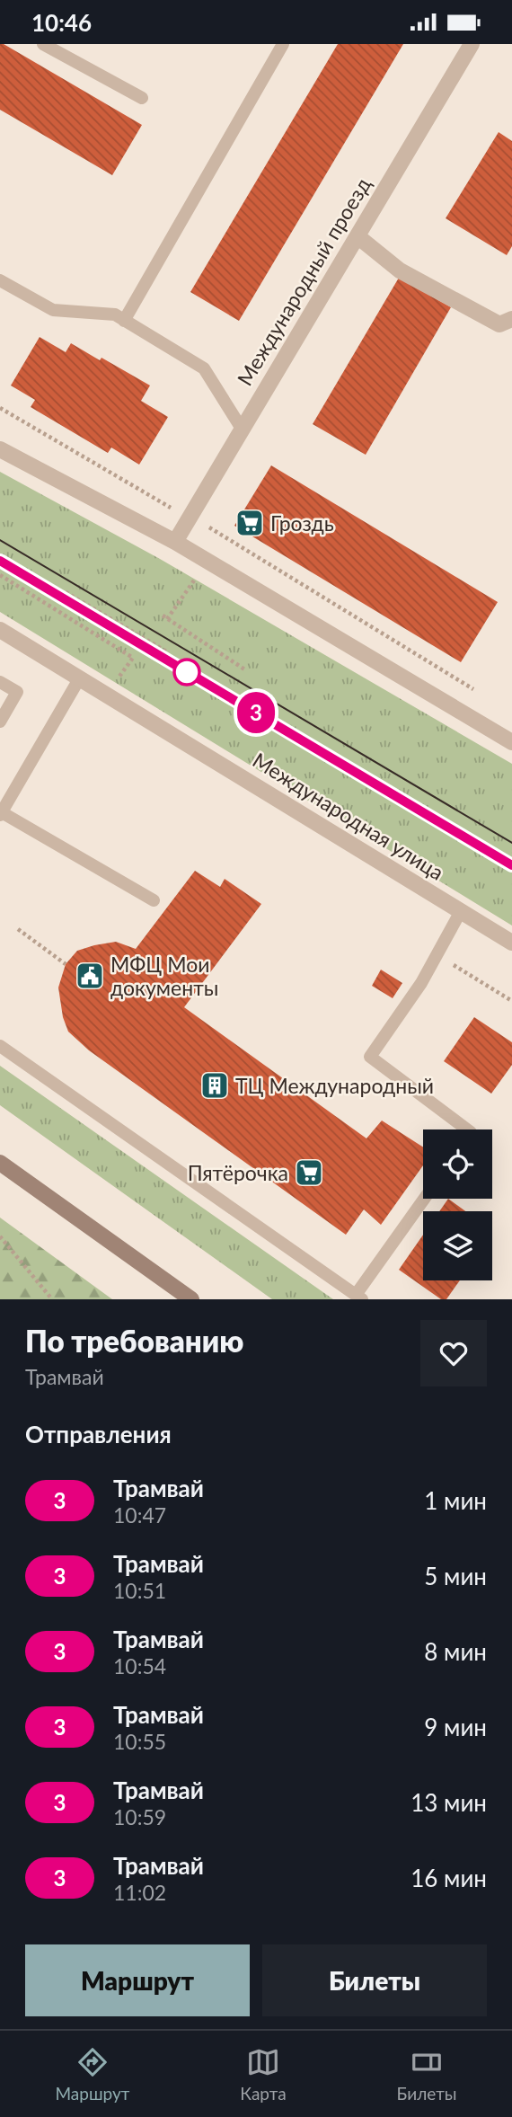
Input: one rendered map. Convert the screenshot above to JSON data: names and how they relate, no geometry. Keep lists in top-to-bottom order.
{
  "streets": {
    "street": ["Международный проезд", "Международная улица"]
  },
  "places": {
    "supermarket": ["Гроздь", "Пятёрочка"],
    "public building": ["МФЦ Мои документы"],
    "building": ["ТЦ Международный"]
  },
  "lines": ["tram line 3"],
  "page": {
    "status": "10:46",
    "on_map": "3",
    "heading": [
      ["По требованию", "Трамвай"],
      "Отправления"
    ],
    "list": [
      {
        "mark": "3",
        "name": "Трамвай",
        "note": "10:47",
        "value": "1 мин"
      },
      {
        "mark": "3",
        "name": "Трамвай",
        "note": "10:51",
        "value": "5 мин"
      },
      {
        "mark": "3",
        "name": "Трамвай",
        "note": "10:54",
        "value": "8 мин"
      },
      {
        "mark": "3",
        "name": "Трамвай",
        "note": "10:55",
        "value": "9 мин"
      },
      {
        "mark": "3",
        "name": "Трамвай",
        "note": "10:59",
        "value": "13 мин"
      },
      {
        "mark": "3",
        "name": "Трамвай",
        "note": "11:02",
        "value": "16 мин"
      }
    ],
    "buttons": ["Маршрут", "Билеты"],
    "tabs": ["Маршрут", "Карта", "Билеты"]
  }
}
